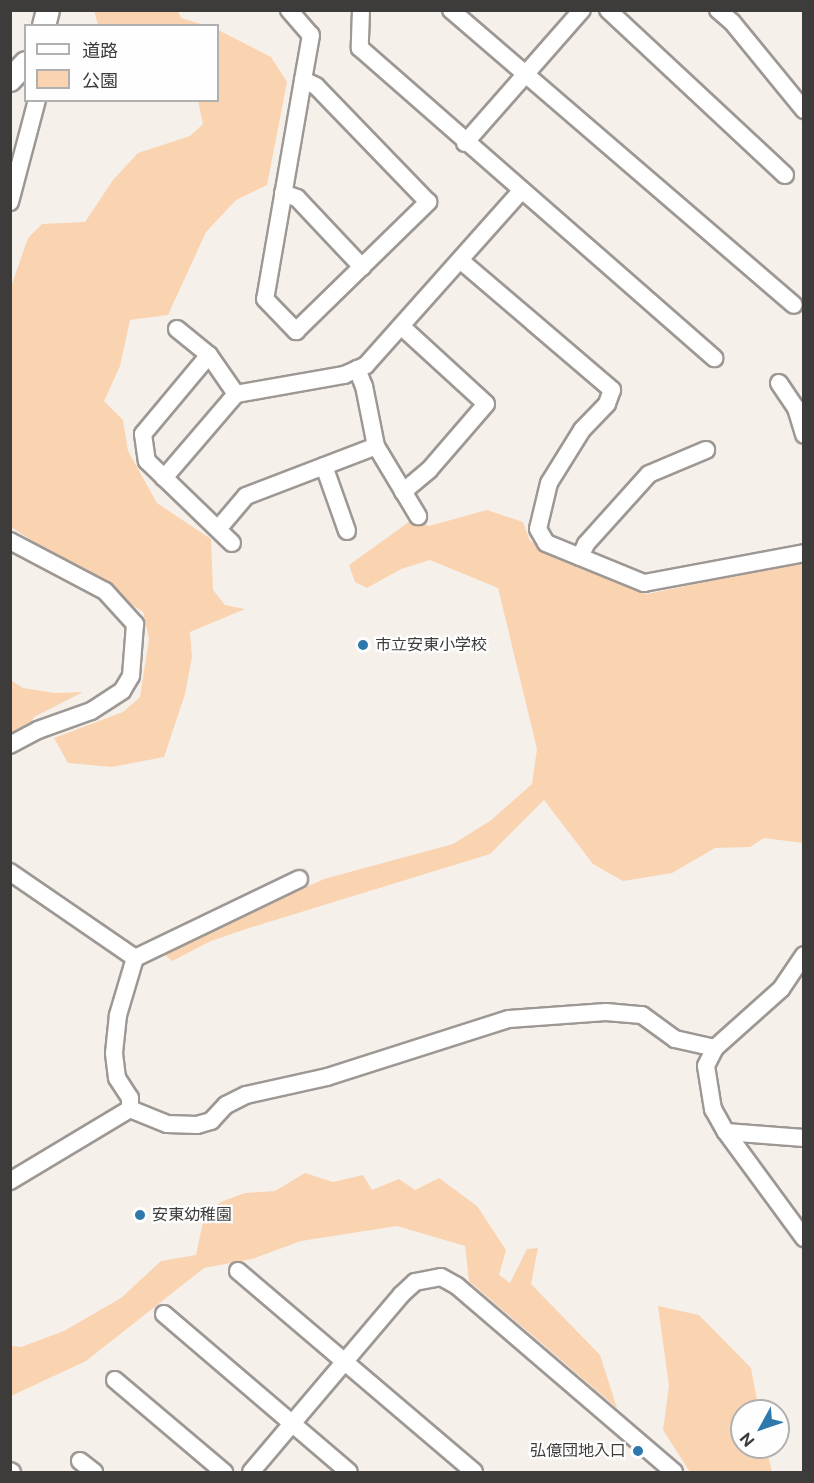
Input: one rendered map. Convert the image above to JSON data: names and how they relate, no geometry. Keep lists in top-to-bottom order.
{
  "places": ["市立安東小学校", "安東幼稚園", "弘億団地入口"],
  "legend": ["道路", "公園"],
  "north": "bottom left"
}
